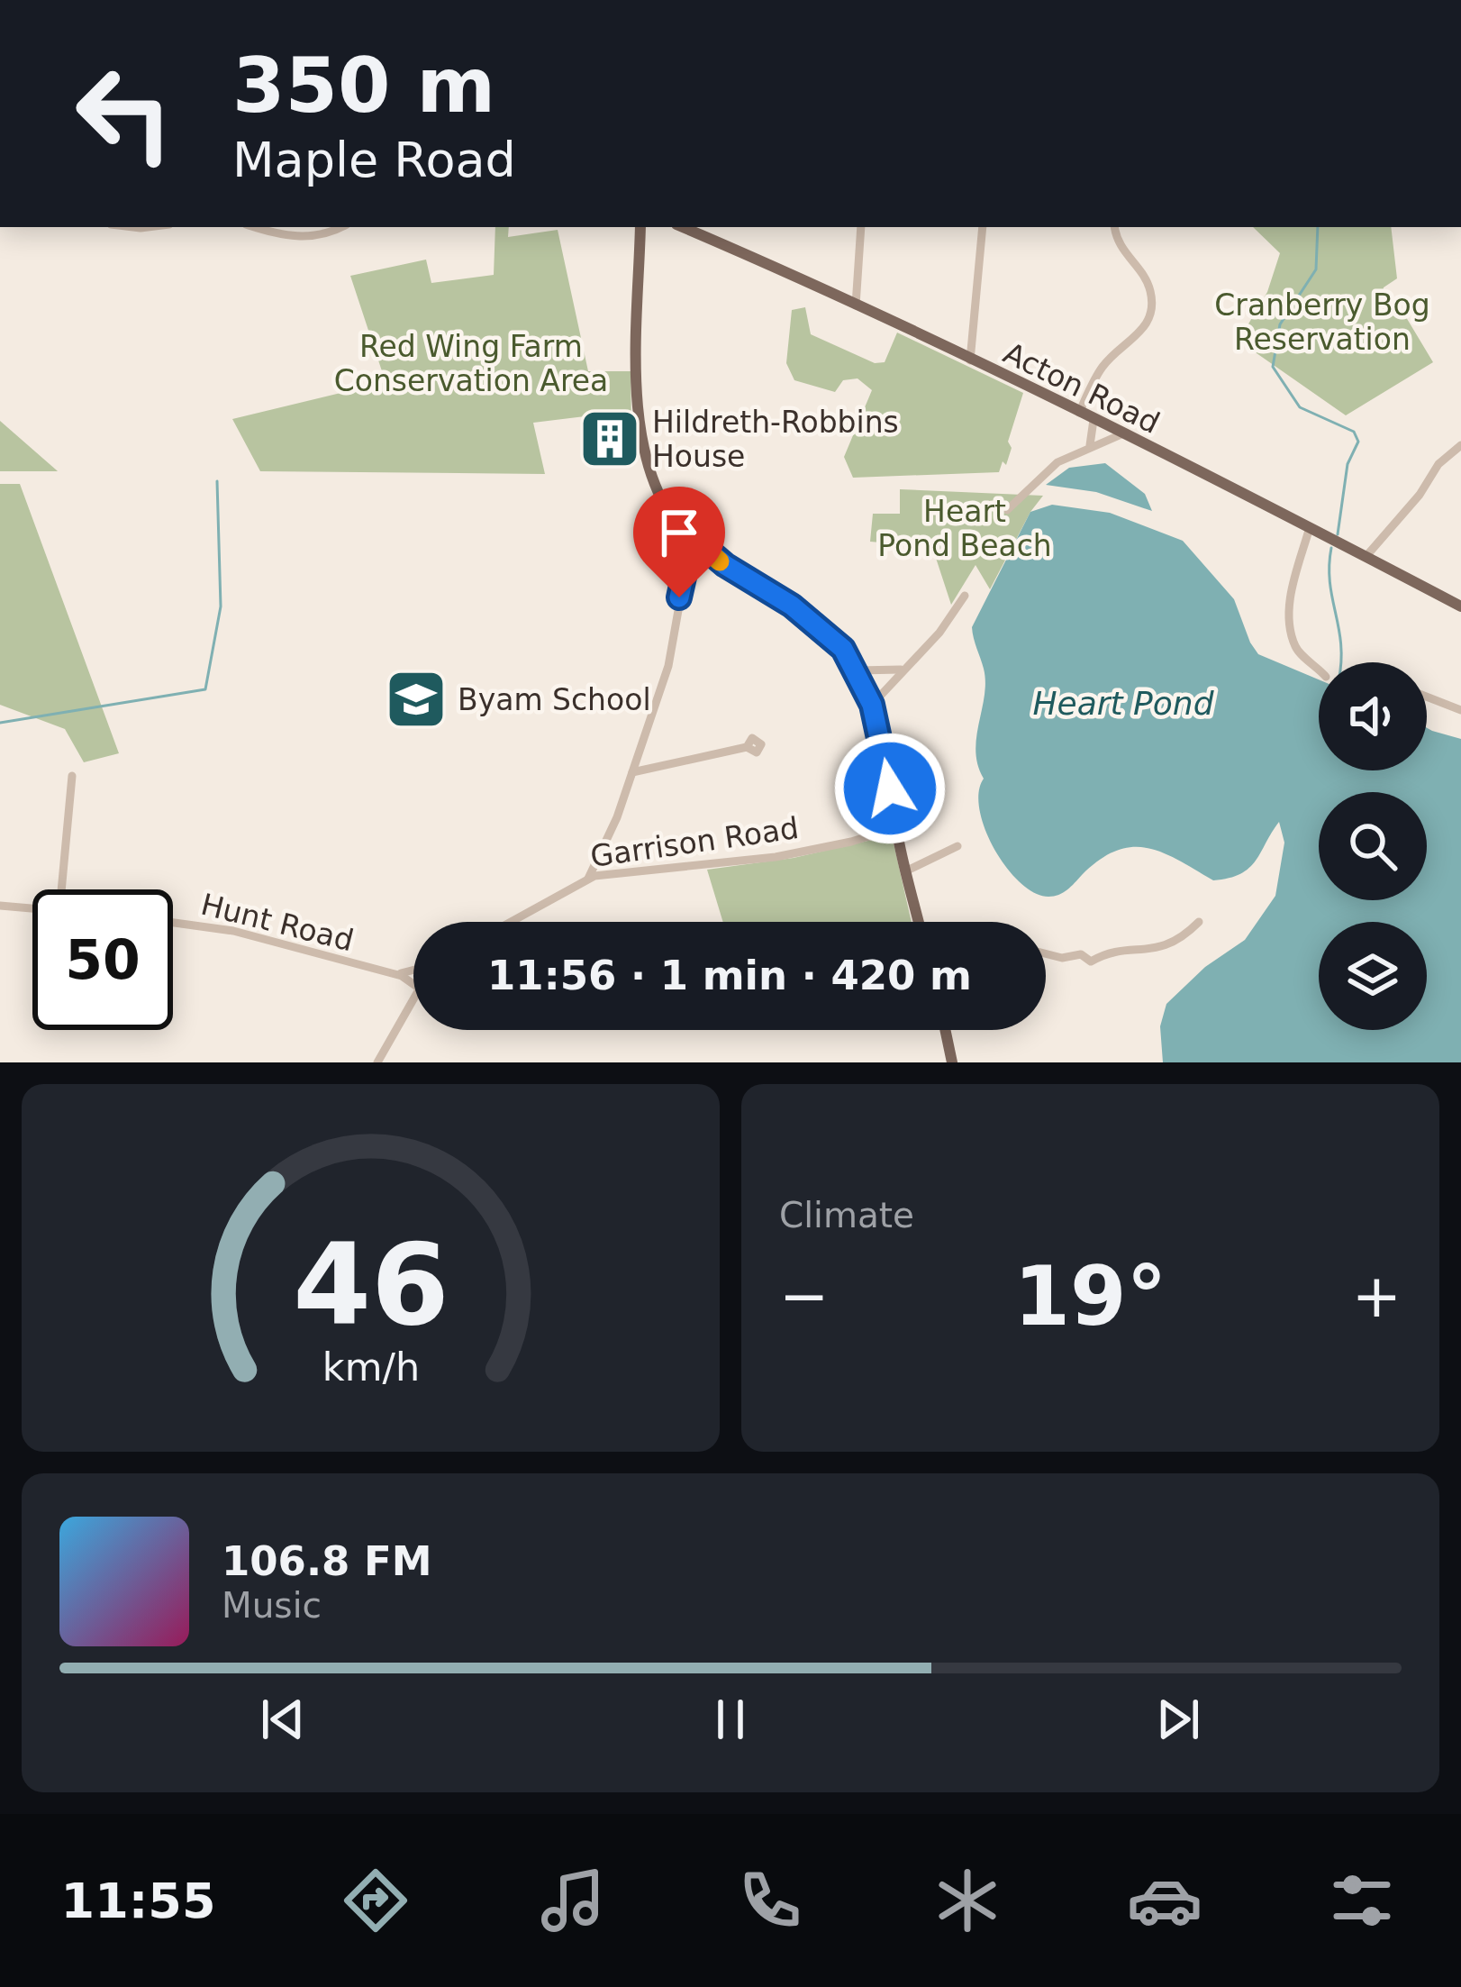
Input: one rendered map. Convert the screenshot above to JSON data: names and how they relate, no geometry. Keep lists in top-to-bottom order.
{
  "streets": {
    "main road": ["Acton Road"],
    "street": ["Garrison Road", "Hunt Road"]
  },
  "water": ["Heart Pond"],
  "parks": ["Cranberry Bog Reservation", "Red Wing Farm Conservation Area", "Heart Pond Beach"],
  "places": {
    "building": ["Hildreth-Robbins House"],
    "school or university": ["Byam School"]
  },
  "page": {
    "turn": ["350 m", "Maple Road"],
    "limit": "50",
    "trip": "11:56 · 1 min · 420 m",
    "tile": "Climate",
    "heat": ["−", "19°", "+"],
    "song": ["106.8 FM", "Music"],
    "tabs": "11:55",
    "gauge": ["46", "km/h"]
  }
}
